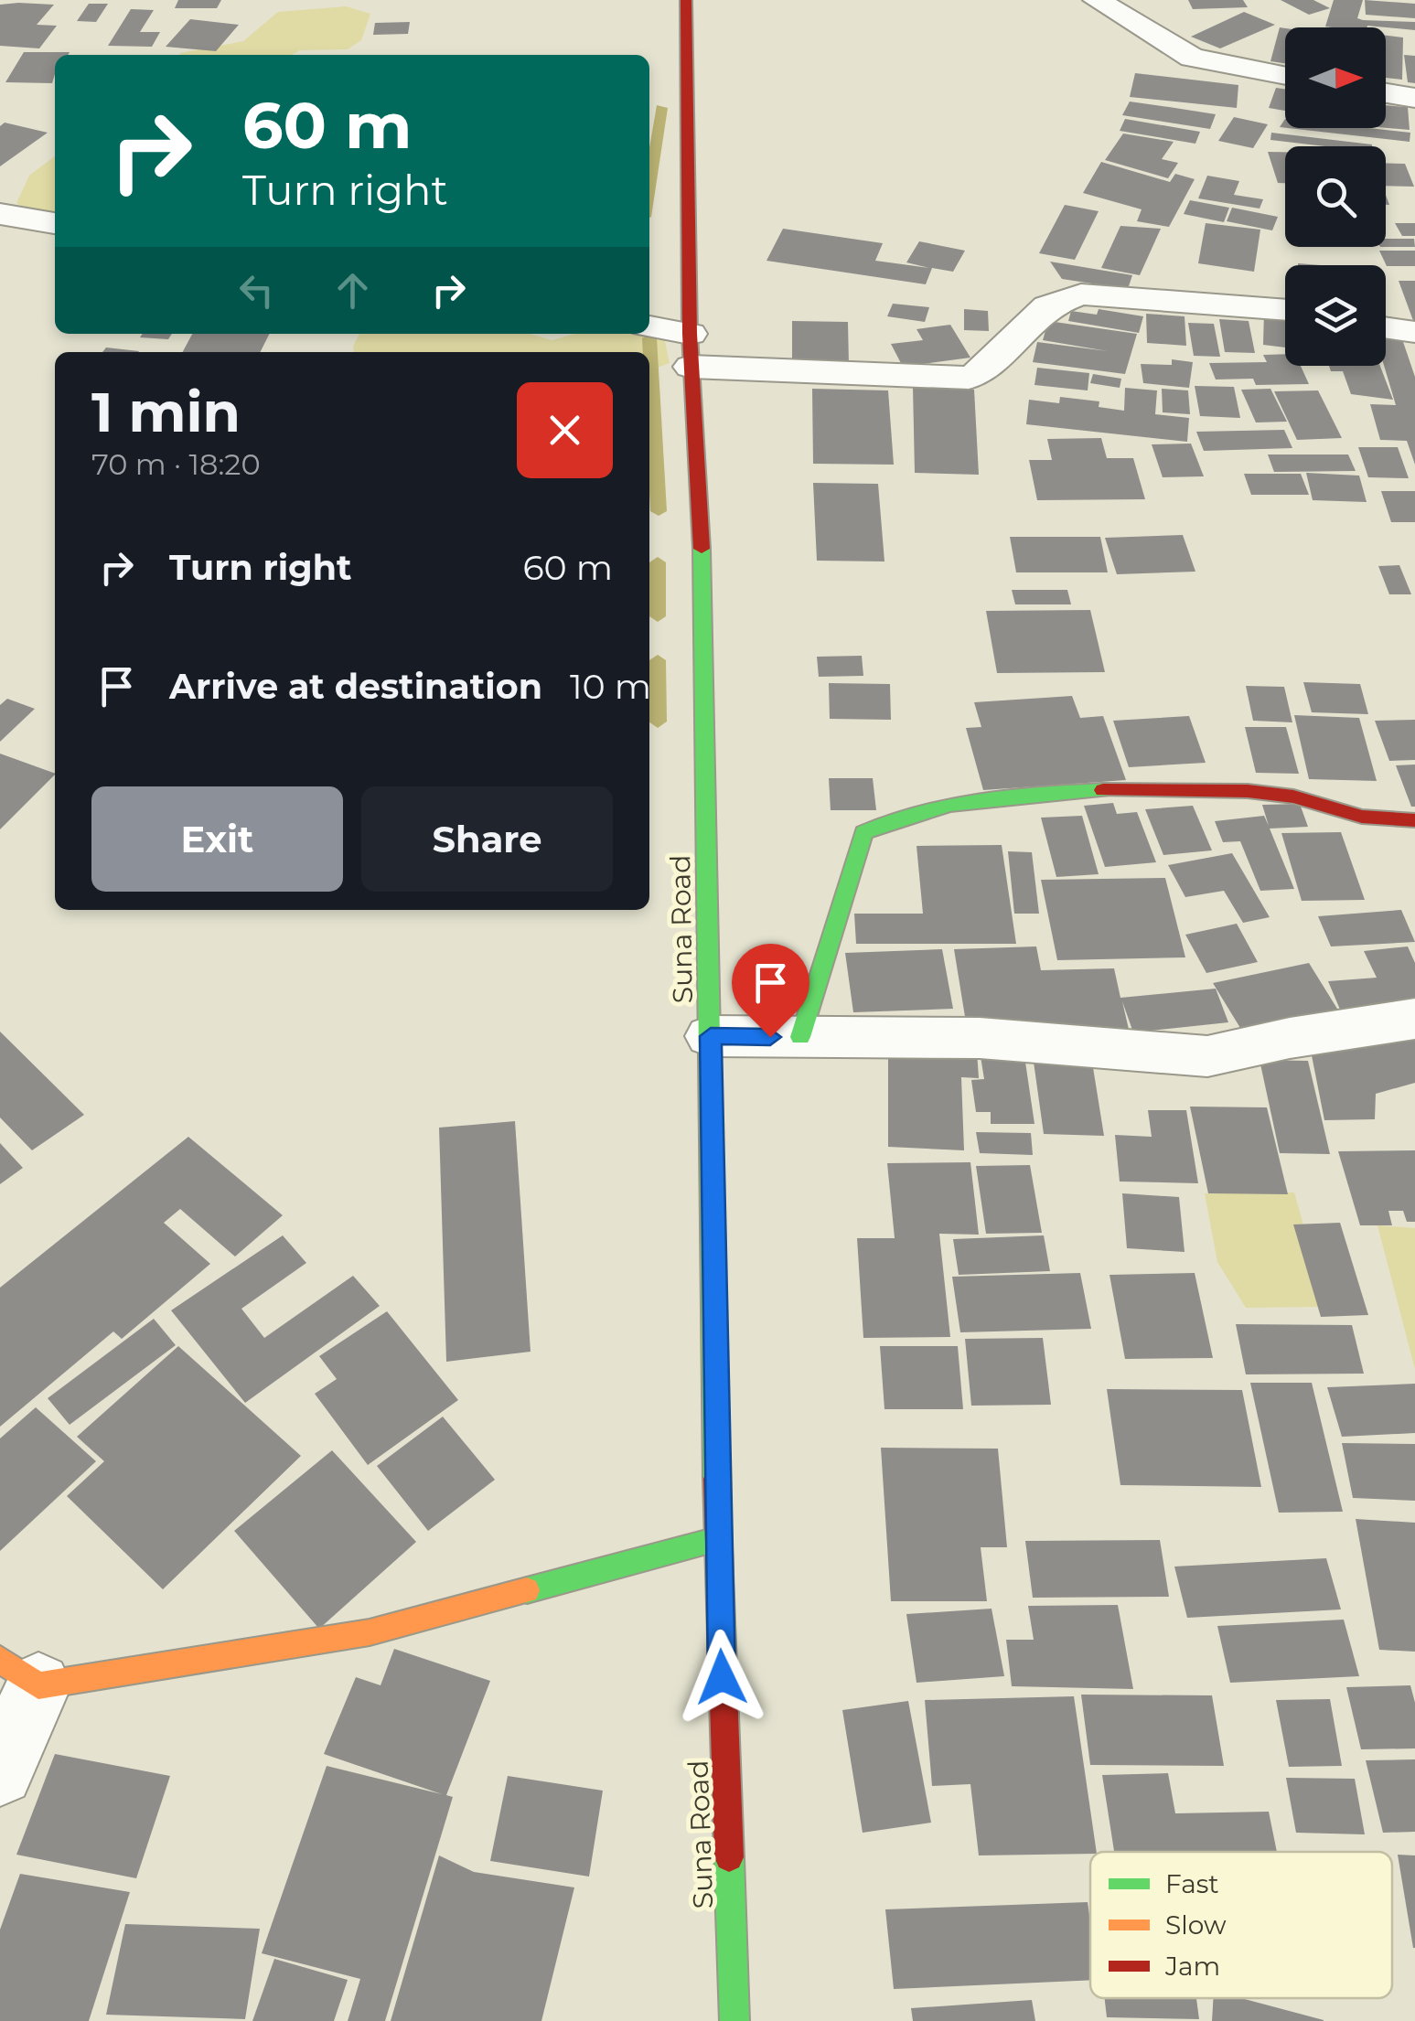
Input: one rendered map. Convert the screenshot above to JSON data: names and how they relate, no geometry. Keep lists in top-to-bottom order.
{
  "streets": {
    "street": ["Suna Road"]
  },
  "legend": ["Fast", "Slow", "Jam"],
  "north": "right",
  "page": {
    "turn": ["60 m", "Turn right"],
    "heading": ["1 min", "70 m · 18:20"],
    "list": [
      {
        "name": "Turn right",
        "value": "60 m"
      },
      {
        "name": "Arrive at destination",
        "value": "10 m"
      }
    ],
    "buttons": ["Exit", "Share"]
  }
}
